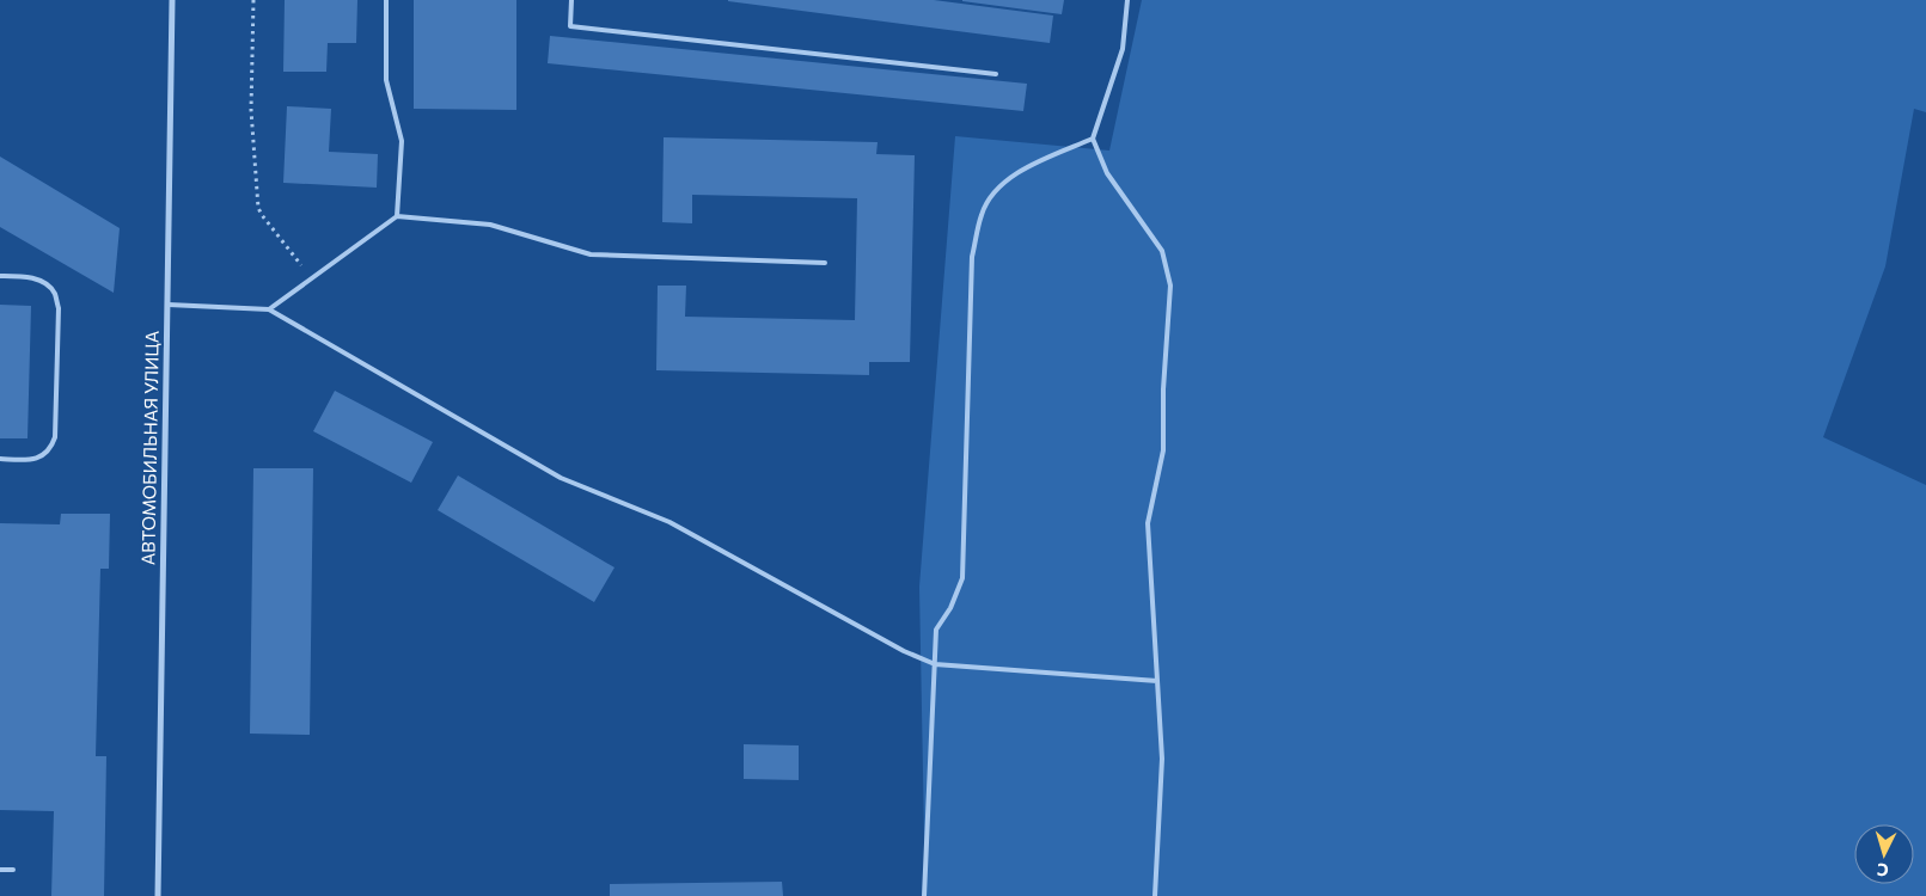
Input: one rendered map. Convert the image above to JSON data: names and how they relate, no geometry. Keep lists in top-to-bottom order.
{
  "streets": {
    "street": ["АВТОМОБИЛЬНАЯ УЛИЦА"]
  },
  "north": "bottom"
}
